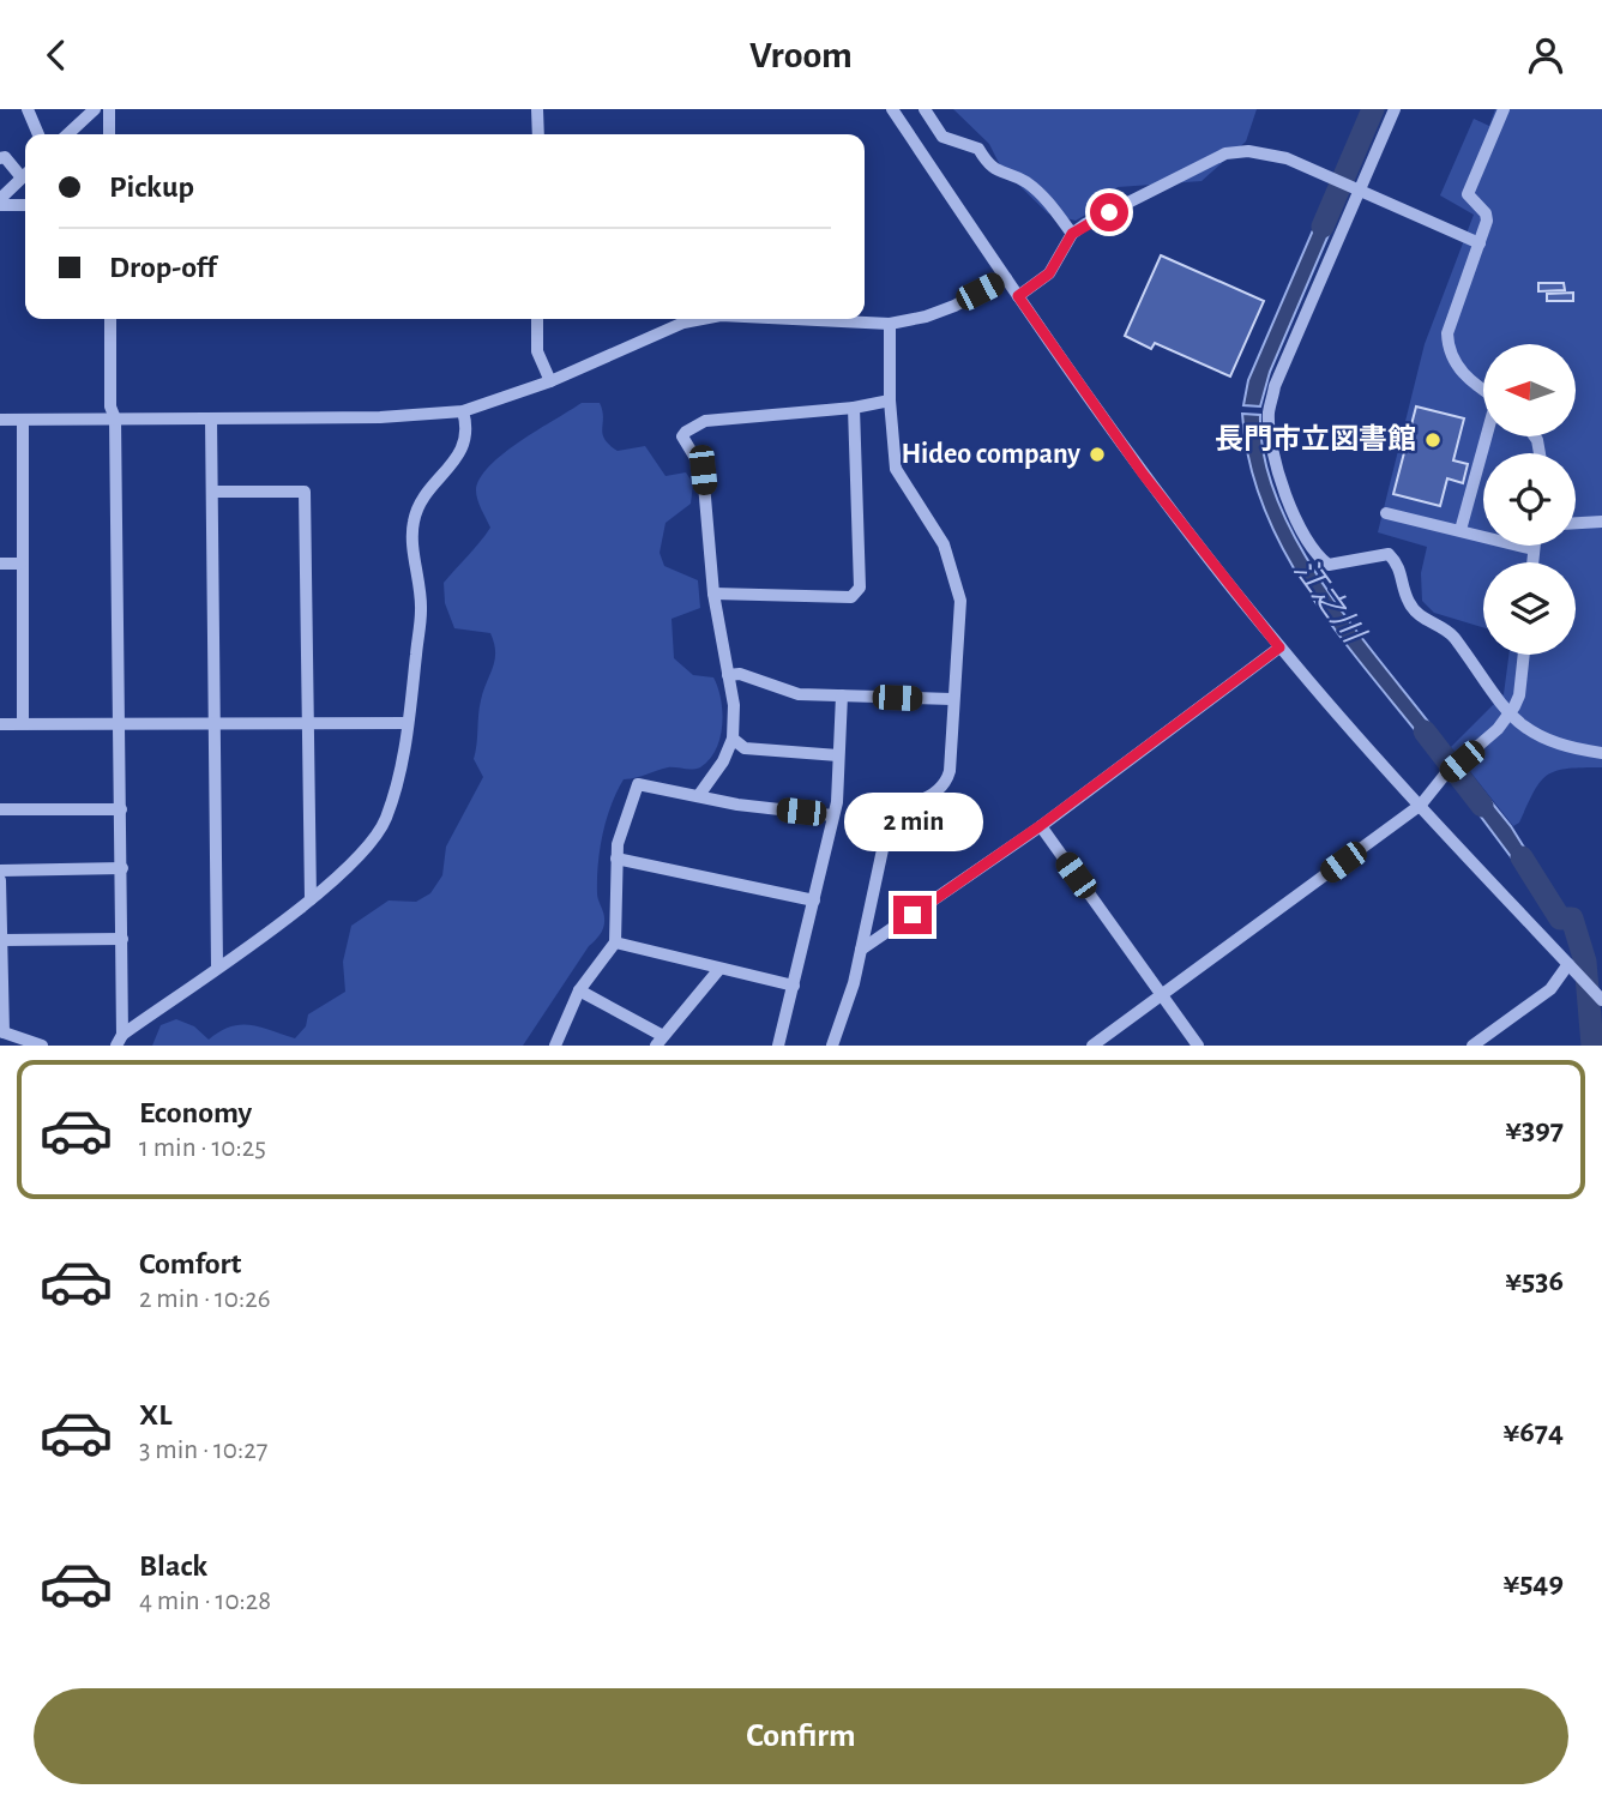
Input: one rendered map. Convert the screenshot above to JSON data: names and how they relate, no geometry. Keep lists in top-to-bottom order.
{
  "water": ["江之川"],
  "places": ["長門市立図書館", "Hideo company"],
  "north": "left",
  "page": {
    "header": "Vroom",
    "banner": ["Pickup", "Drop-off"],
    "bubble": "2 min",
    "list": [
      {
        "name": "Economy",
        "note": "1 min · 10:25",
        "value": "¥397"
      },
      {
        "name": "Comfort",
        "note": "2 min · 10:26",
        "value": "¥536"
      },
      {
        "name": "XL",
        "note": "3 min · 10:27",
        "value": "¥674"
      },
      {
        "name": "Black",
        "note": "4 min · 10:28",
        "value": "¥549"
      }
    ],
    "buttons": "Confirm"
  }
}
